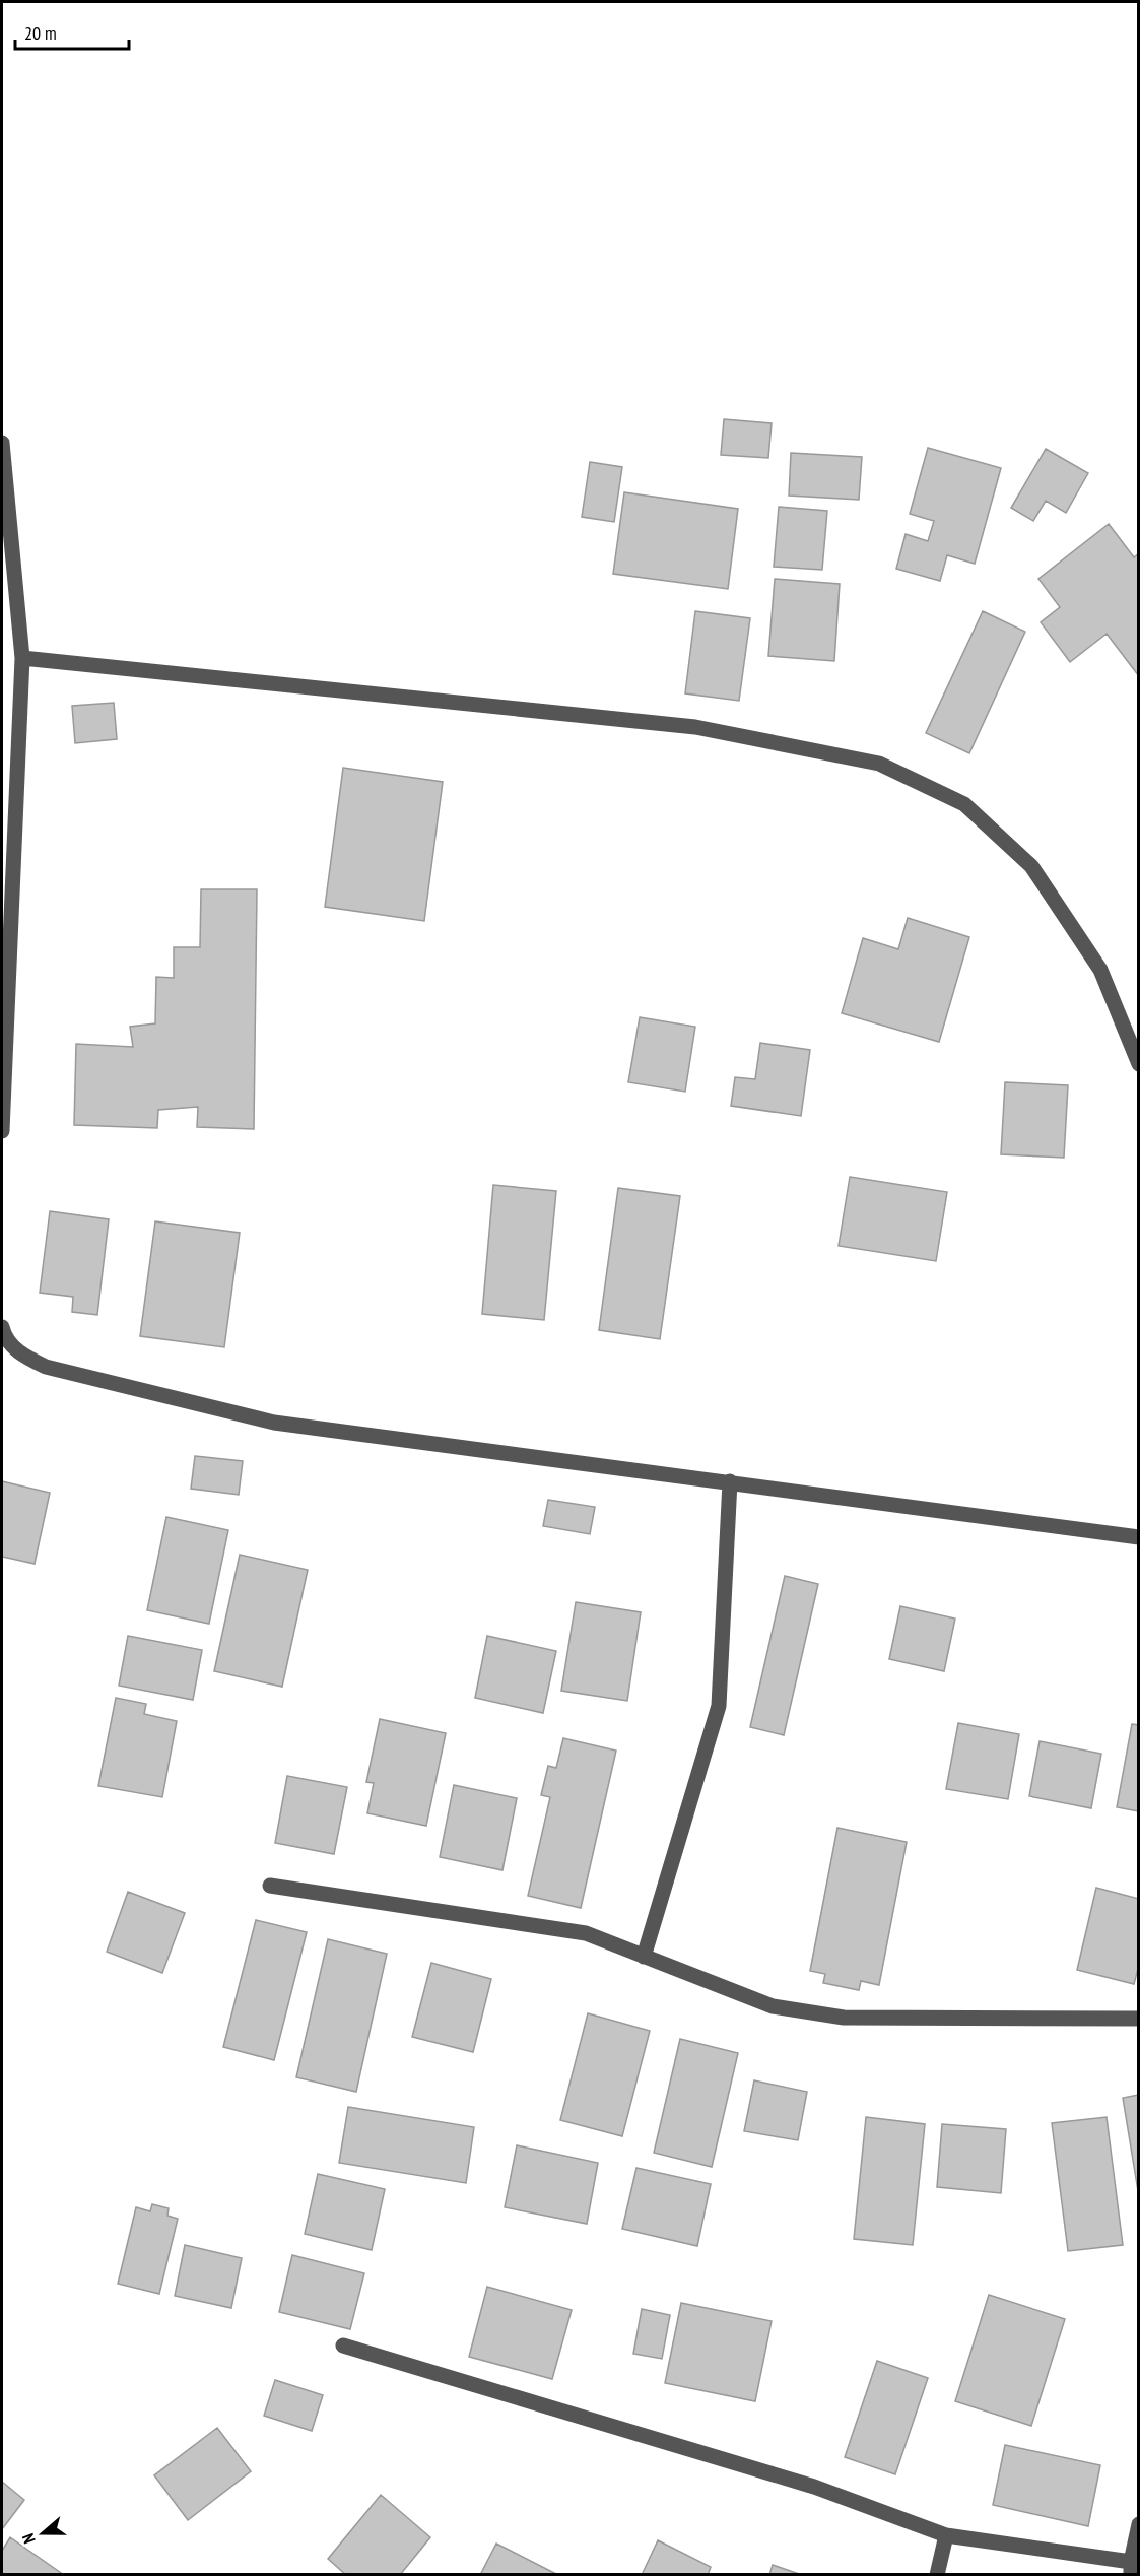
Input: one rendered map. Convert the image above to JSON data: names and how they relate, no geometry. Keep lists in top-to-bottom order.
{
  "scale_bar": "20 m",
  "north": "left"
}
